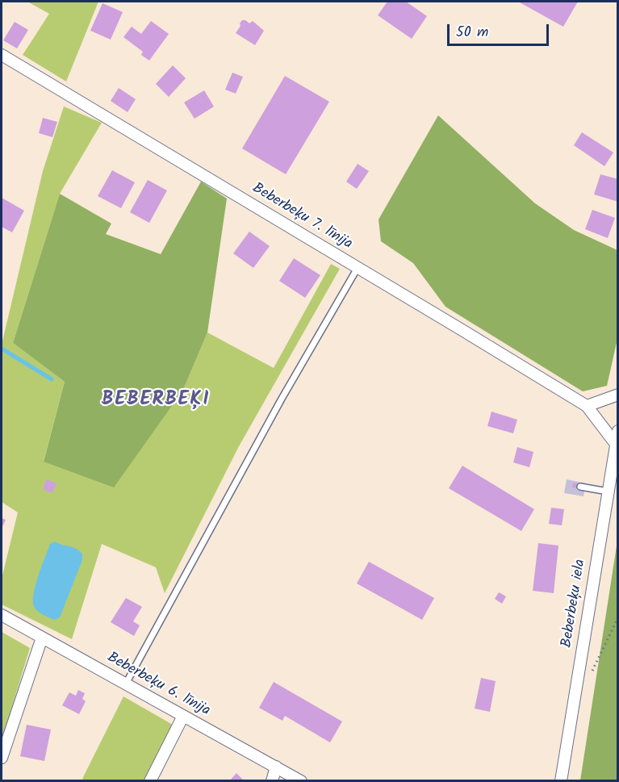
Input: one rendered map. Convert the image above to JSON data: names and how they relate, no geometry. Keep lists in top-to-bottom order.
{
  "streets": {
    "street": ["Beberbeķu 7. līnija", "Beberbeķu iela", "Beberbeķu 6. līnija"]
  },
  "crossings": [
    ["Beberbeķu 7. līnija", "Beberbeķu iela"]
  ],
  "districts": ["BEBERBEĶI"],
  "scale_bar": "50 m"
}
